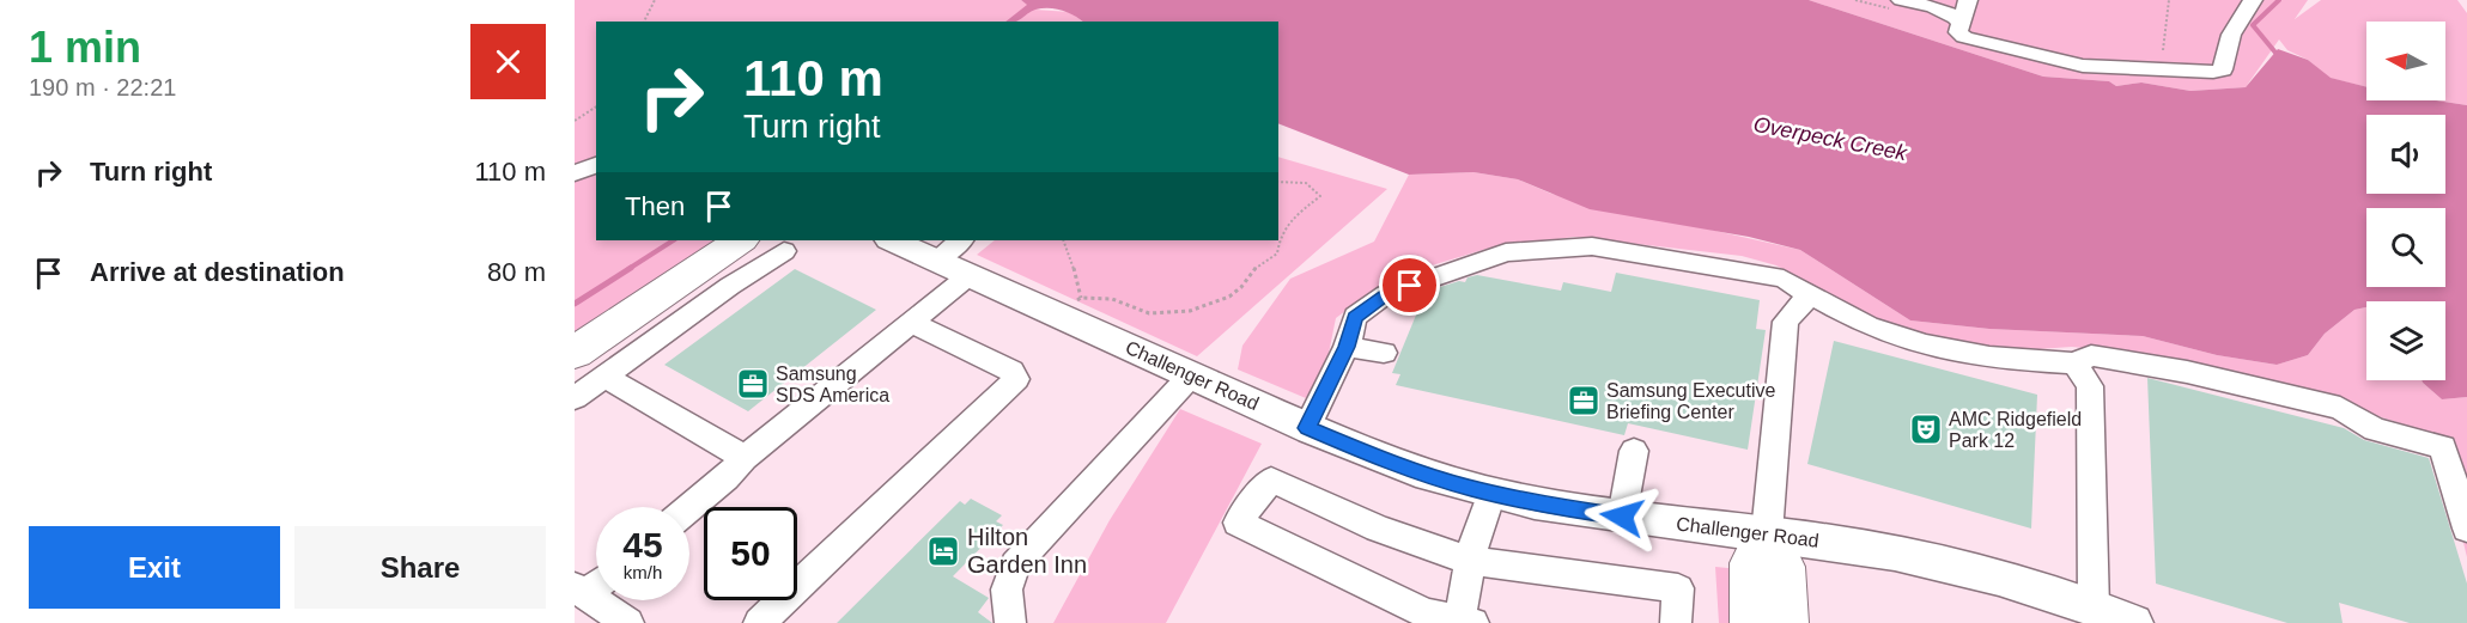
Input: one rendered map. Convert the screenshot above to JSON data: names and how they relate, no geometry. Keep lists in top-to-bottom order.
{
  "streets": {
    "main road": ["Challenger Road"]
  },
  "water": ["Overpeck Creek"],
  "places": {
    "office": ["Samsung SDS America", "Samsung Executive Briefing Center"],
    "theatre": ["AMC Ridgefield Park 12"],
    "hotel": ["Hilton Garden Inn"]
  },
  "north": "left",
  "page": {
    "heading": ["1 min", "190 m · 22:21"],
    "turn": ["110 m", "Turn right"],
    "list": [
      {
        "name": "Turn right",
        "value": "110 m"
      },
      {
        "name": "Arrive at destination",
        "value": "80 m"
      }
    ],
    "then": "Then",
    "speed": "45 km/h",
    "limit": "50",
    "buttons": ["Exit", "Share"]
  }
}
